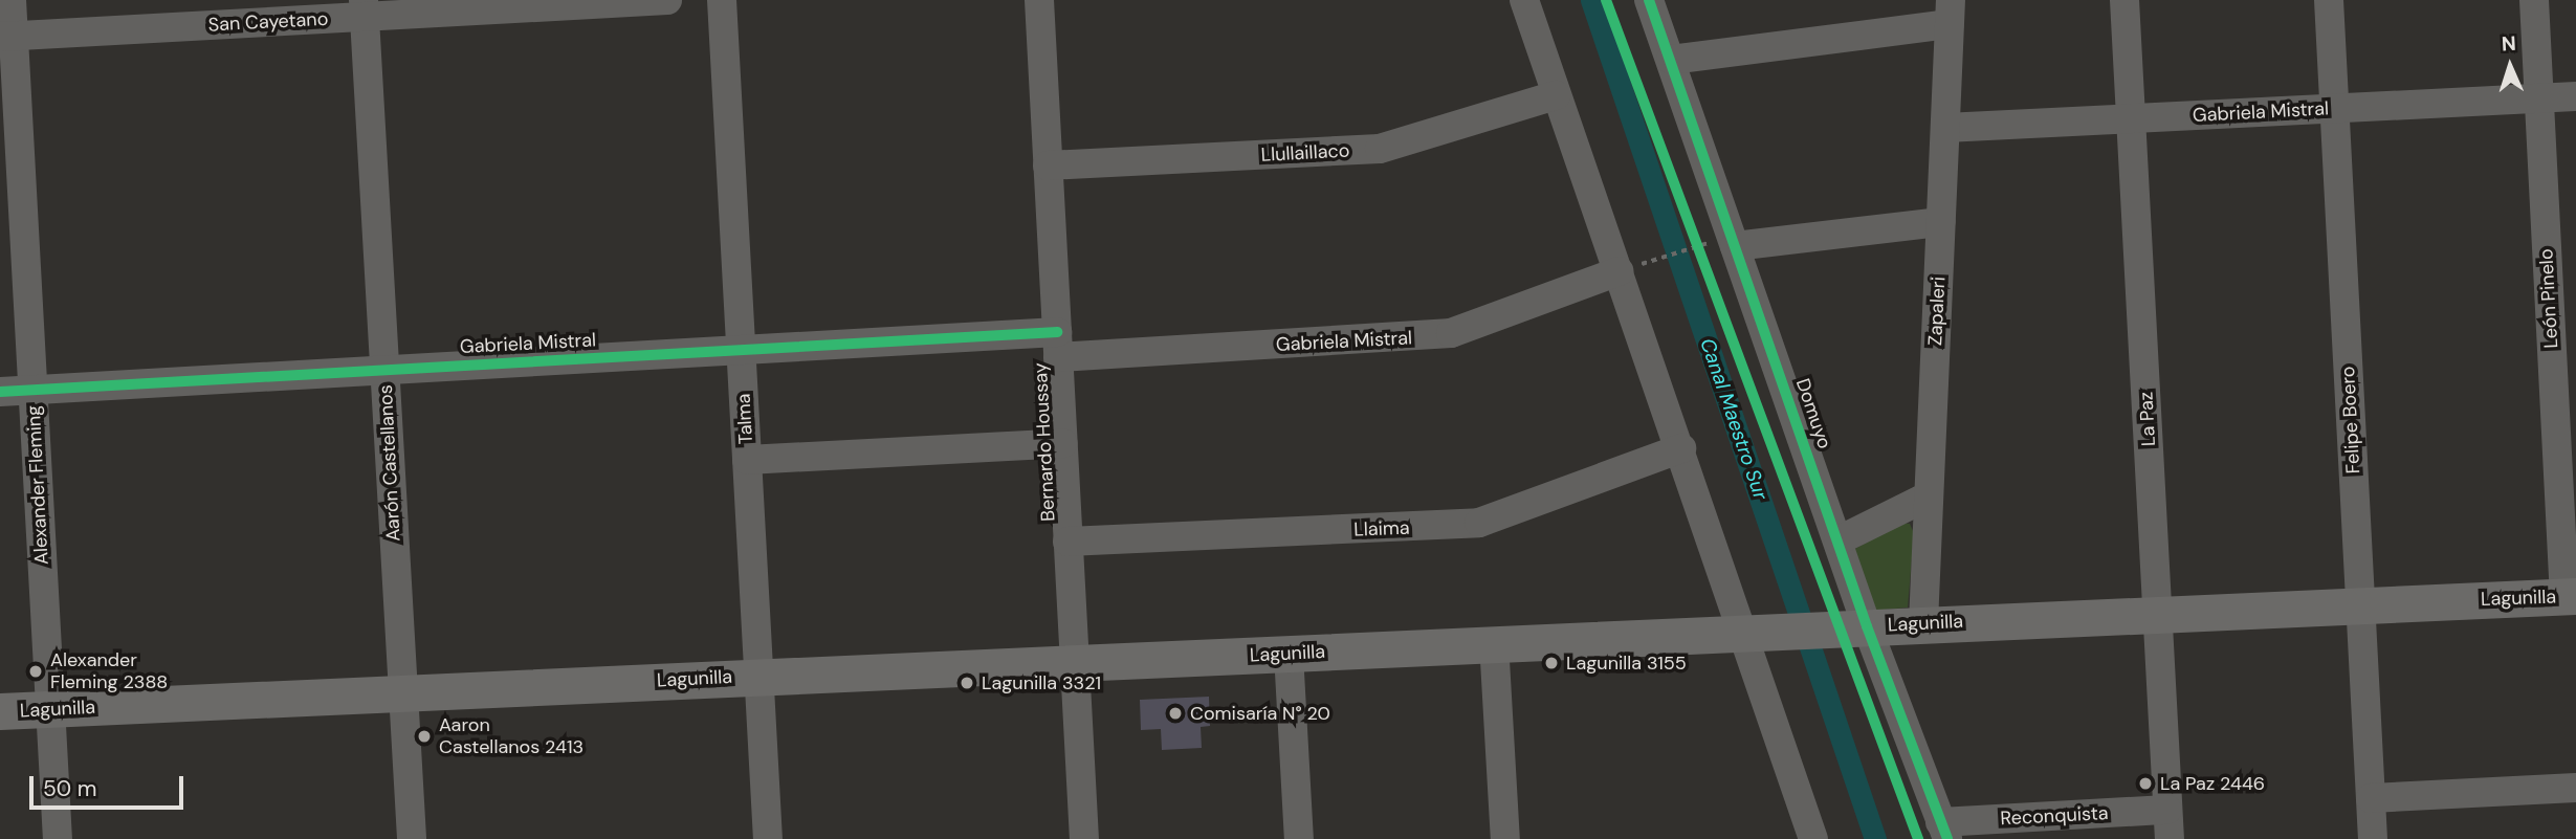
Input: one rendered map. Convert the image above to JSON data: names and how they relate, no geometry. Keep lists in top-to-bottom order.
{
  "streets": {
    "main road": ["Lagunilla"],
    "street": [
      "San Cayetano",
      "Gabriela Mistral",
      "Llullaillaco",
      "León Pinelo",
      "Zapaleri",
      "Domuyo",
      "Talma",
      "La Paz",
      "Felipe Boero",
      "Bernardo Houssay",
      "Aarón Castellanos",
      "Alexander Fleming",
      "Llaima",
      "Reconquista"
    ]
  },
  "crossings": [
    ["San Cayetano", "Aarón Castellanos"],
    ["San Cayetano", "Alexander Fleming"],
    ["Gabriela Mistral", "León Pinelo"],
    ["Gabriela Mistral", "Zapaleri"],
    ["Gabriela Mistral", "Talma"],
    ["Gabriela Mistral", "La Paz"],
    ["Gabriela Mistral", "Felipe Boero"],
    ["Gabriela Mistral", "Bernardo Houssay"],
    ["Gabriela Mistral", "Aarón Castellanos"],
    ["Gabriela Mistral", "Alexander Fleming"],
    ["Llullaillaco", "Bernardo Houssay"],
    ["León Pinelo", "Lagunilla"],
    ["Zapaleri", "Lagunilla"],
    ["Domuyo", "Lagunilla"],
    ["Domuyo", "Reconquista"],
    ["Talma", "Lagunilla"],
    ["La Paz", "Lagunilla"],
    ["La Paz", "Reconquista"],
    ["Felipe Boero", "Lagunilla"],
    ["Bernardo Houssay", "Llaima"],
    ["Bernardo Houssay", "Lagunilla"],
    ["Aarón Castellanos", "Lagunilla"],
    ["Alexander Fleming", "Lagunilla"]
  ],
  "water": ["Canal Maestro Sur"],
  "places": [
    "Lagunilla 3155",
    "Alexander Fleming 2388",
    "Lagunilla 3321",
    "Comisaría N° 20",
    "Aaron Castellanos 2413",
    "La Paz 2446"
  ],
  "scale_bar": "50 m",
  "north": "top"
}
